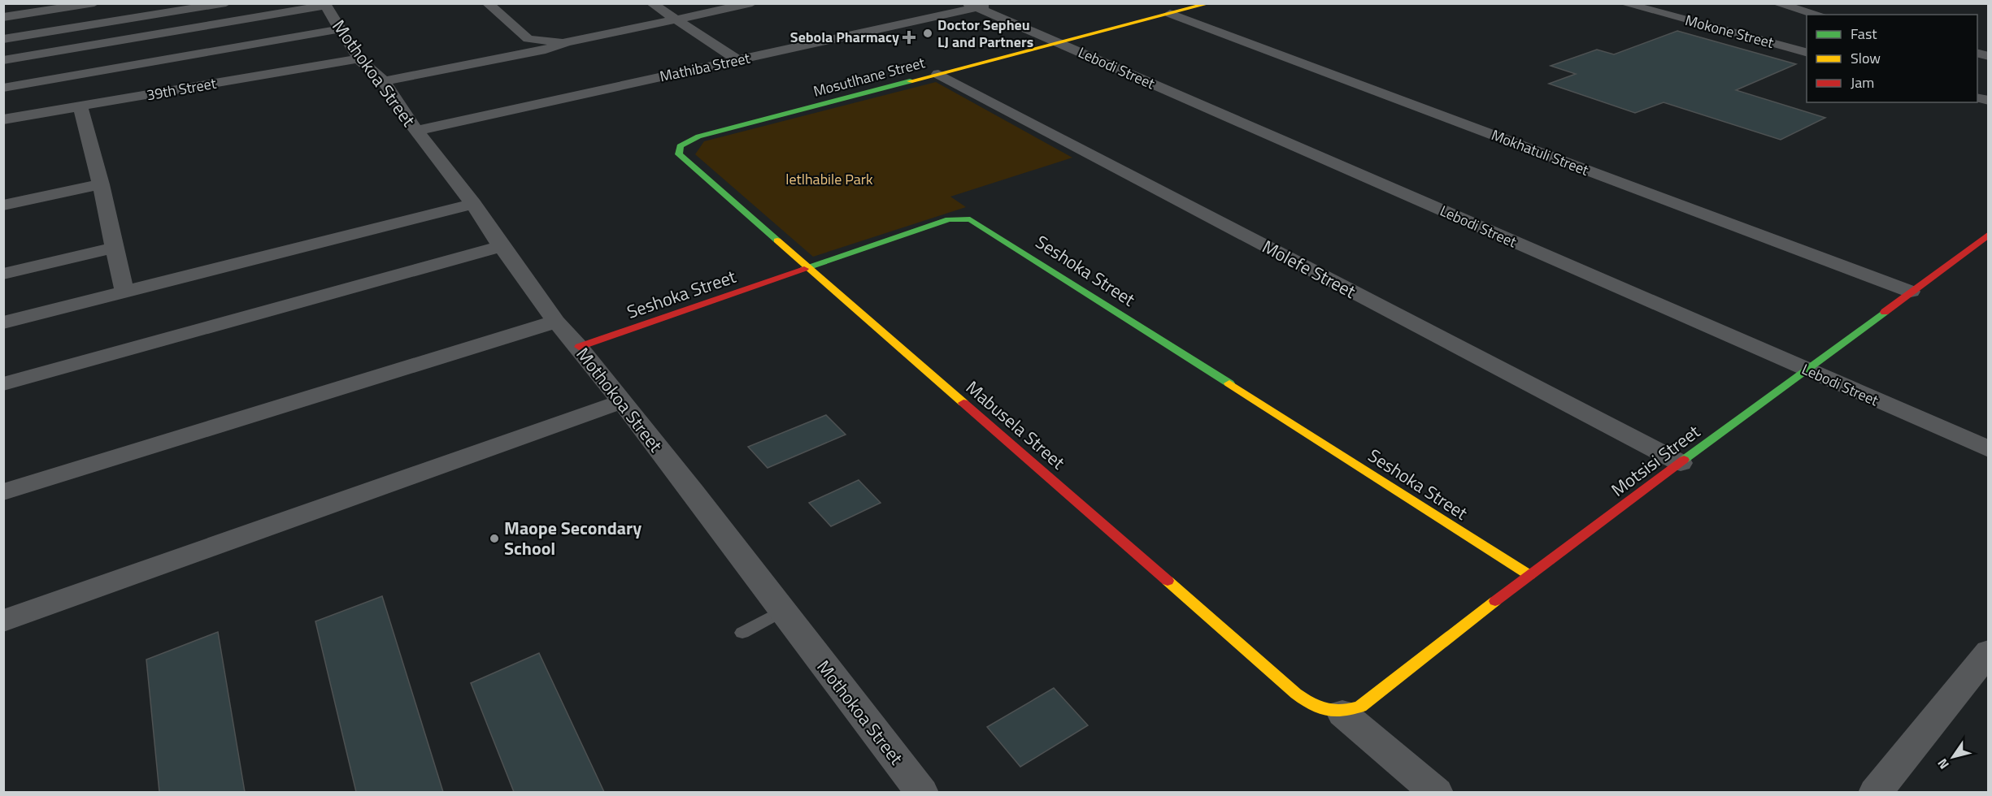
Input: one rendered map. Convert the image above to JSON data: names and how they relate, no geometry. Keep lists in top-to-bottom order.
{
  "streets": {
    "street": [
      "Mokone Street",
      "Mathiba Street",
      "Lebodi Street",
      "Mothokoa Street",
      "Mosutlhane Street",
      "39th Street",
      "Mokhatuli Street",
      "Molefe Street",
      "Seshoka Street",
      "Mabusela Street",
      "Motsisi Street"
    ]
  },
  "crossings": [
    ["Mathiba Street", "Lebodi Street"],
    ["Mathiba Street", "Mothokoa Street"],
    ["Lebodi Street", "Mosutlhane Street"],
    ["Lebodi Street", "Motsisi Street"],
    ["Mothokoa Street", "39th Street"],
    ["Mothokoa Street", "Seshoka Street"],
    ["Mosutlhane Street", "Mokhatuli Street"],
    ["Mosutlhane Street", "Molefe Street"],
    ["Mosutlhane Street", "Mabusela Street"],
    ["Mokhatuli Street", "Motsisi Street"],
    ["Molefe Street", "Motsisi Street"],
    ["Seshoka Street", "Mabusela Street"],
    ["Seshoka Street", "Motsisi Street"],
    ["Mabusela Street", "Motsisi Street"]
  ],
  "parks": ["letlhabile Park"],
  "places": {
    "other": ["Doctor Sepheu LJ and Partners", "Maope Secondary School"],
    "health": ["Sebola Pharmacy"]
  },
  "legend": ["Fast", "Slow", "Jam"],
  "north": "bottom left"
}
